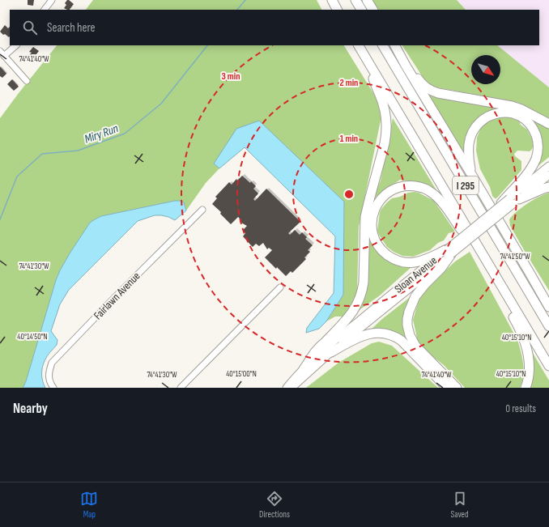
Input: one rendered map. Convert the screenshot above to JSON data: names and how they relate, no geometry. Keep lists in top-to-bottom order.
{
  "streets": {
    "highway": ["I 295"],
    "main road": ["Sloan Avenue"],
    "street": ["Fairlawn Avenue"]
  },
  "water": ["Miry Run"],
  "north": "bottom right",
  "page": {
    "search": "Search here",
    "heading": ["Nearby", "0 results"],
    "nav": ["Map", "Directions", "Saved"]
  },
  "coordinates": [
    "74°41'40\"W",
    "74°41'50\"W",
    "74°41'30\"W",
    "40°14'50\"N",
    "40°15'10\"N",
    "40°15'00\"N"
  ],
  "rings": ["3 min", "2 min", "1 min"]
}
